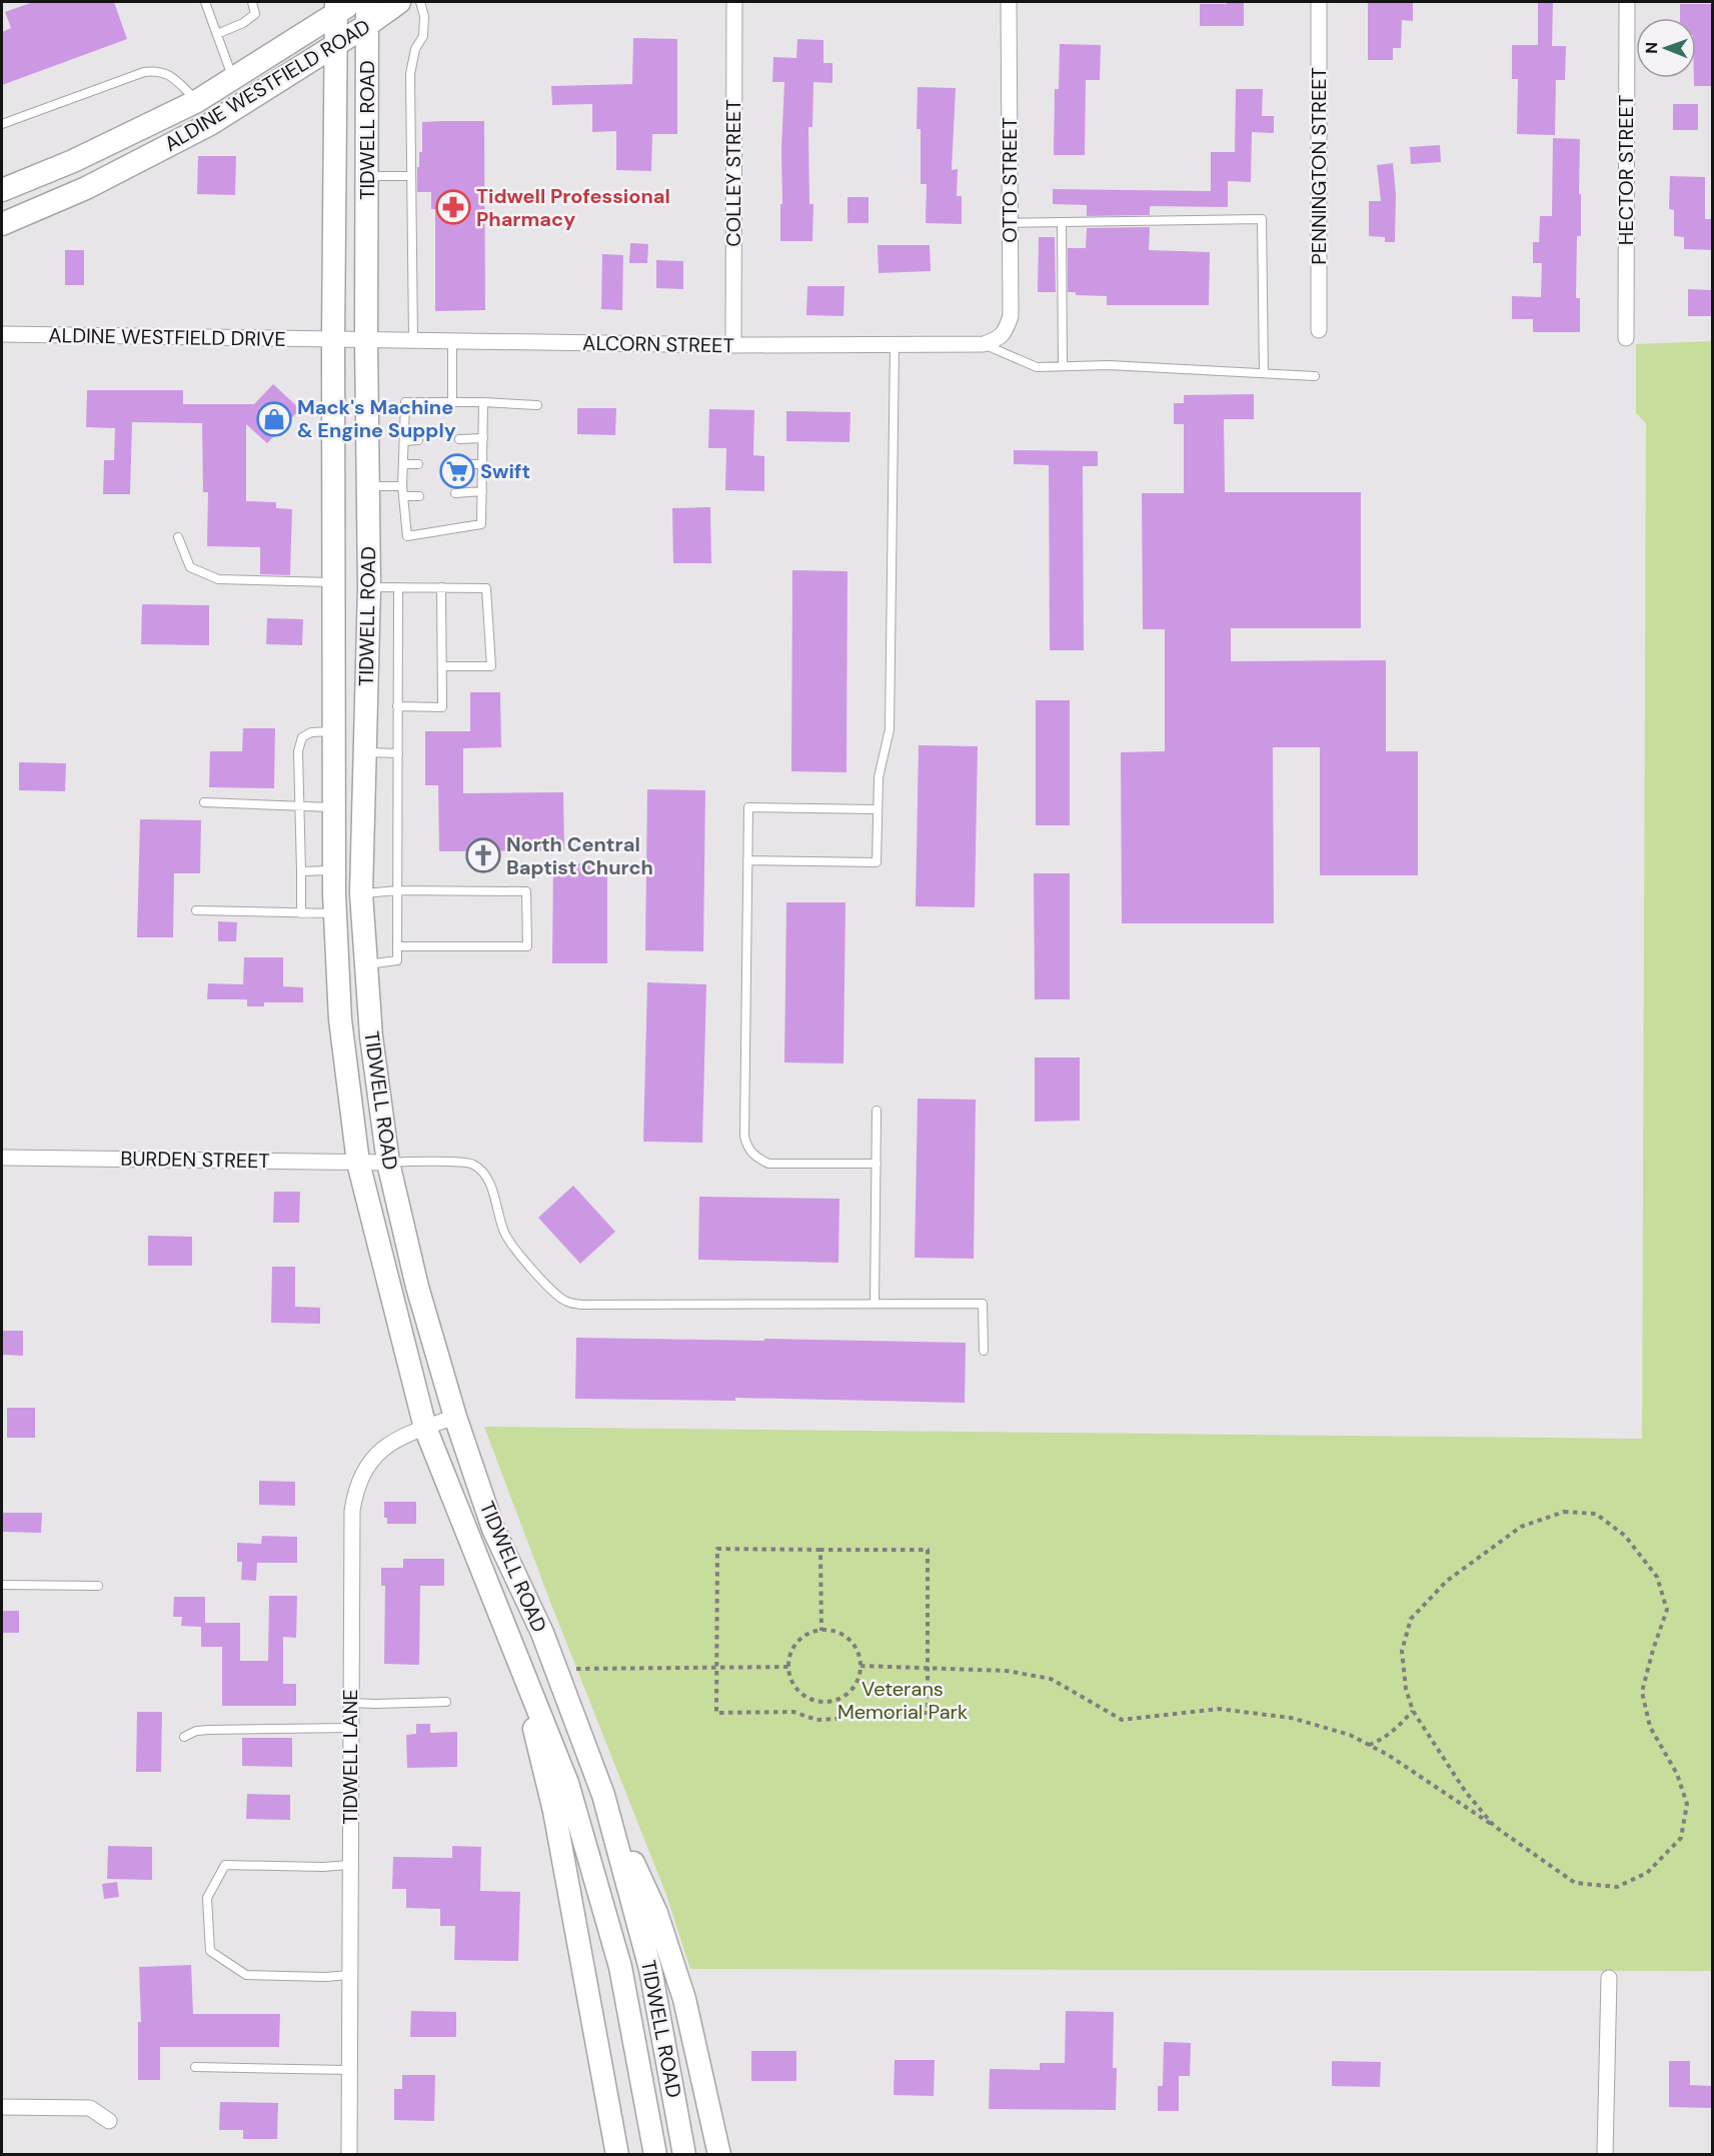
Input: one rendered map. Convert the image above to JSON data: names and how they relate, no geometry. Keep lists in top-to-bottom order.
{
  "streets": {
    "main road": ["ALDINE WESTFIELD ROAD", "TIDWELL ROAD"],
    "street": [
      "PENNINGTON STREET",
      "HECTOR STREET",
      "COLLEY STREET",
      "OTTO STREET",
      "ALDINE WESTFIELD DRIVE",
      "ALCORN STREET",
      "BURDEN STREET",
      "TIDWELL LANE"
    ]
  },
  "crossings": [
    ["ALDINE WESTFIELD ROAD", "TIDWELL ROAD"],
    ["TIDWELL ROAD", "ALDINE WESTFIELD DRIVE"],
    ["TIDWELL ROAD", "ALCORN STREET"],
    ["TIDWELL ROAD", "BURDEN STREET"],
    ["TIDWELL ROAD", "TIDWELL LANE"],
    ["COLLEY STREET", "ALCORN STREET"],
    ["OTTO STREET", "ALCORN STREET"],
    ["ALDINE WESTFIELD DRIVE", "ALCORN STREET"]
  ],
  "parks": ["Veterans Memorial Park"],
  "places": {
    "pharmacy": ["Tidwell Professional Pharmacy"],
    "shop": ["Mack's Machine & Engine Supply"],
    "supermarket": ["Swift"],
    "church": ["North Central Baptist Church"]
  },
  "north": "left"
}
